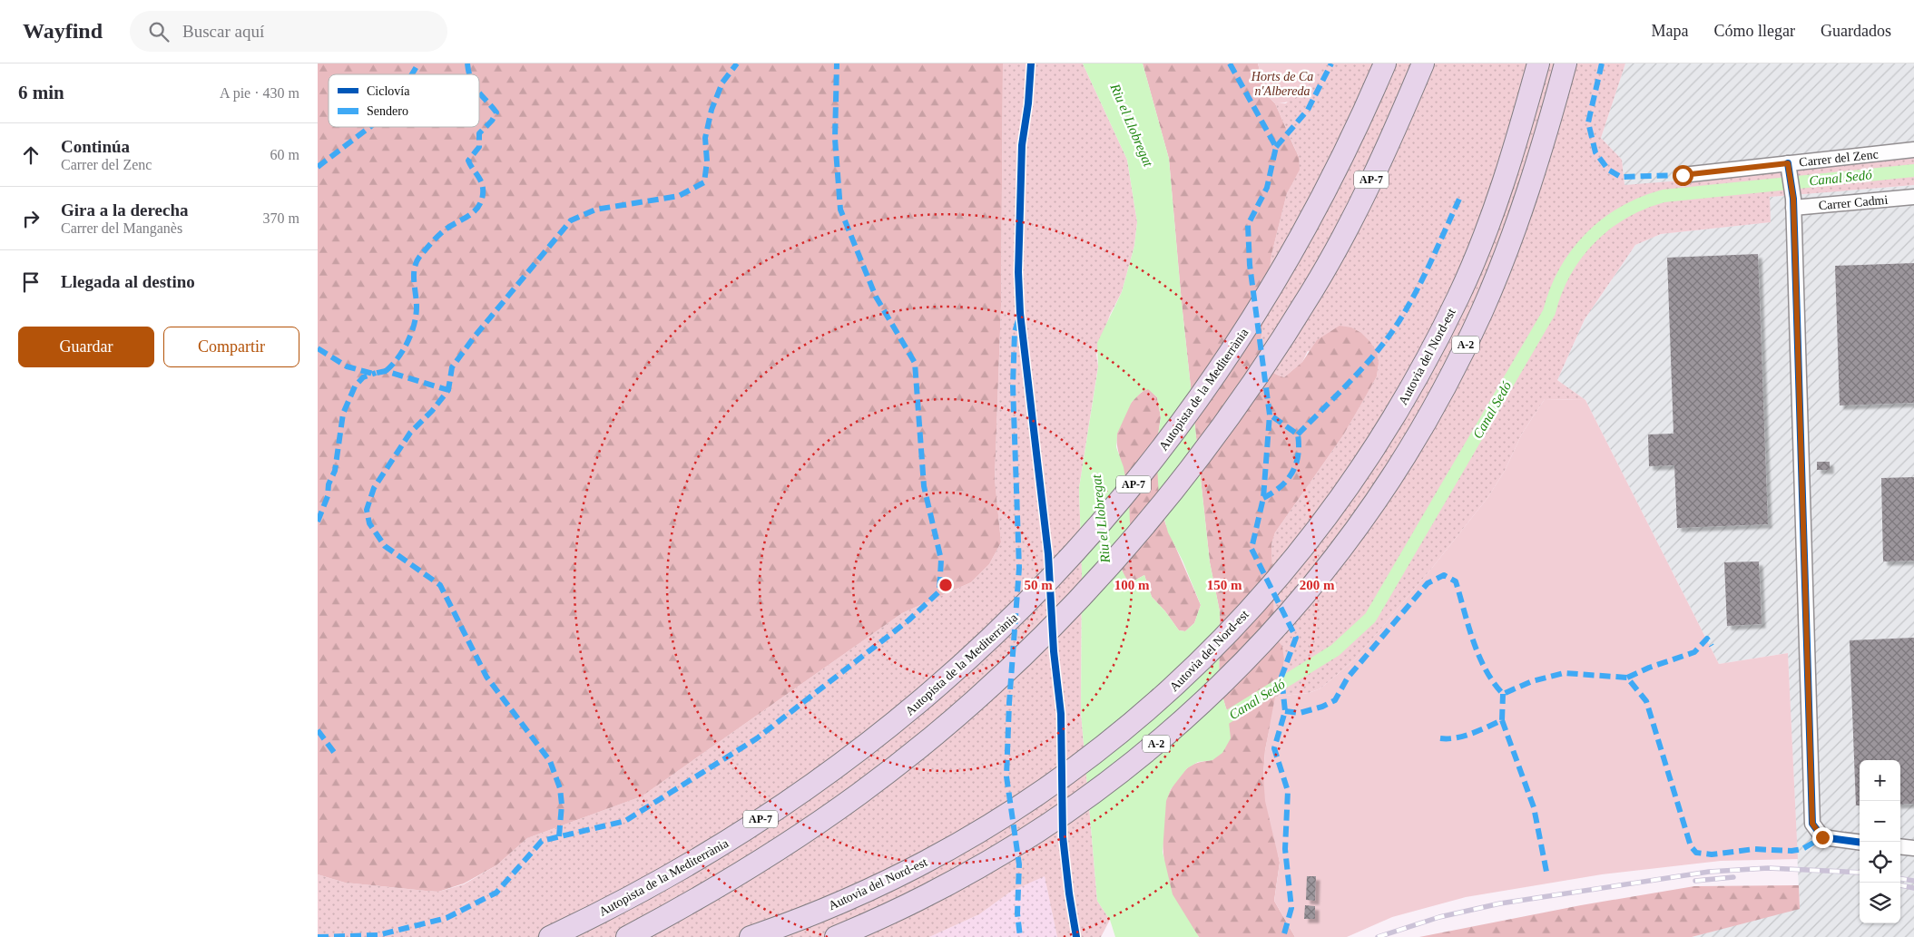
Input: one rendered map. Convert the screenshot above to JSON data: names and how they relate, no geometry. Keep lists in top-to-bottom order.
{
  "streets": {
    "highway": [
      "AP-7",
      "A-2",
      "Autovia del Nord-est",
      "Autopista de la Mediterrània"
    ],
    "street": ["Carrer del Zenc", "Carrer Cadmi"]
  },
  "water": ["Riu el Llobregat", "Canal Sedó"],
  "parks": ["Horts de Ca n'Albereda"],
  "legend": ["Ciclovía", "Sendero"],
  "page": {
    "header": "Wayfind",
    "search": "Buscar aquí",
    "nav": ["Mapa", "Cómo llegar", "Guardados"],
    "heading": ["6 min", "A pie · 430 m"],
    "list": [
      ["Continúa", "Carrer del Zenc", "60 m"],
      ["Gira a la derecha", "Carrer del Manganès", "370 m"],
      "Llegada al destino"
    ],
    "buttons": ["Guardar", "Compartir"],
    "map_buttons": ["+", "−"]
  },
  "rings": [
    "50 m",
    "100 m",
    "150 m",
    "200 m"
  ]
}
